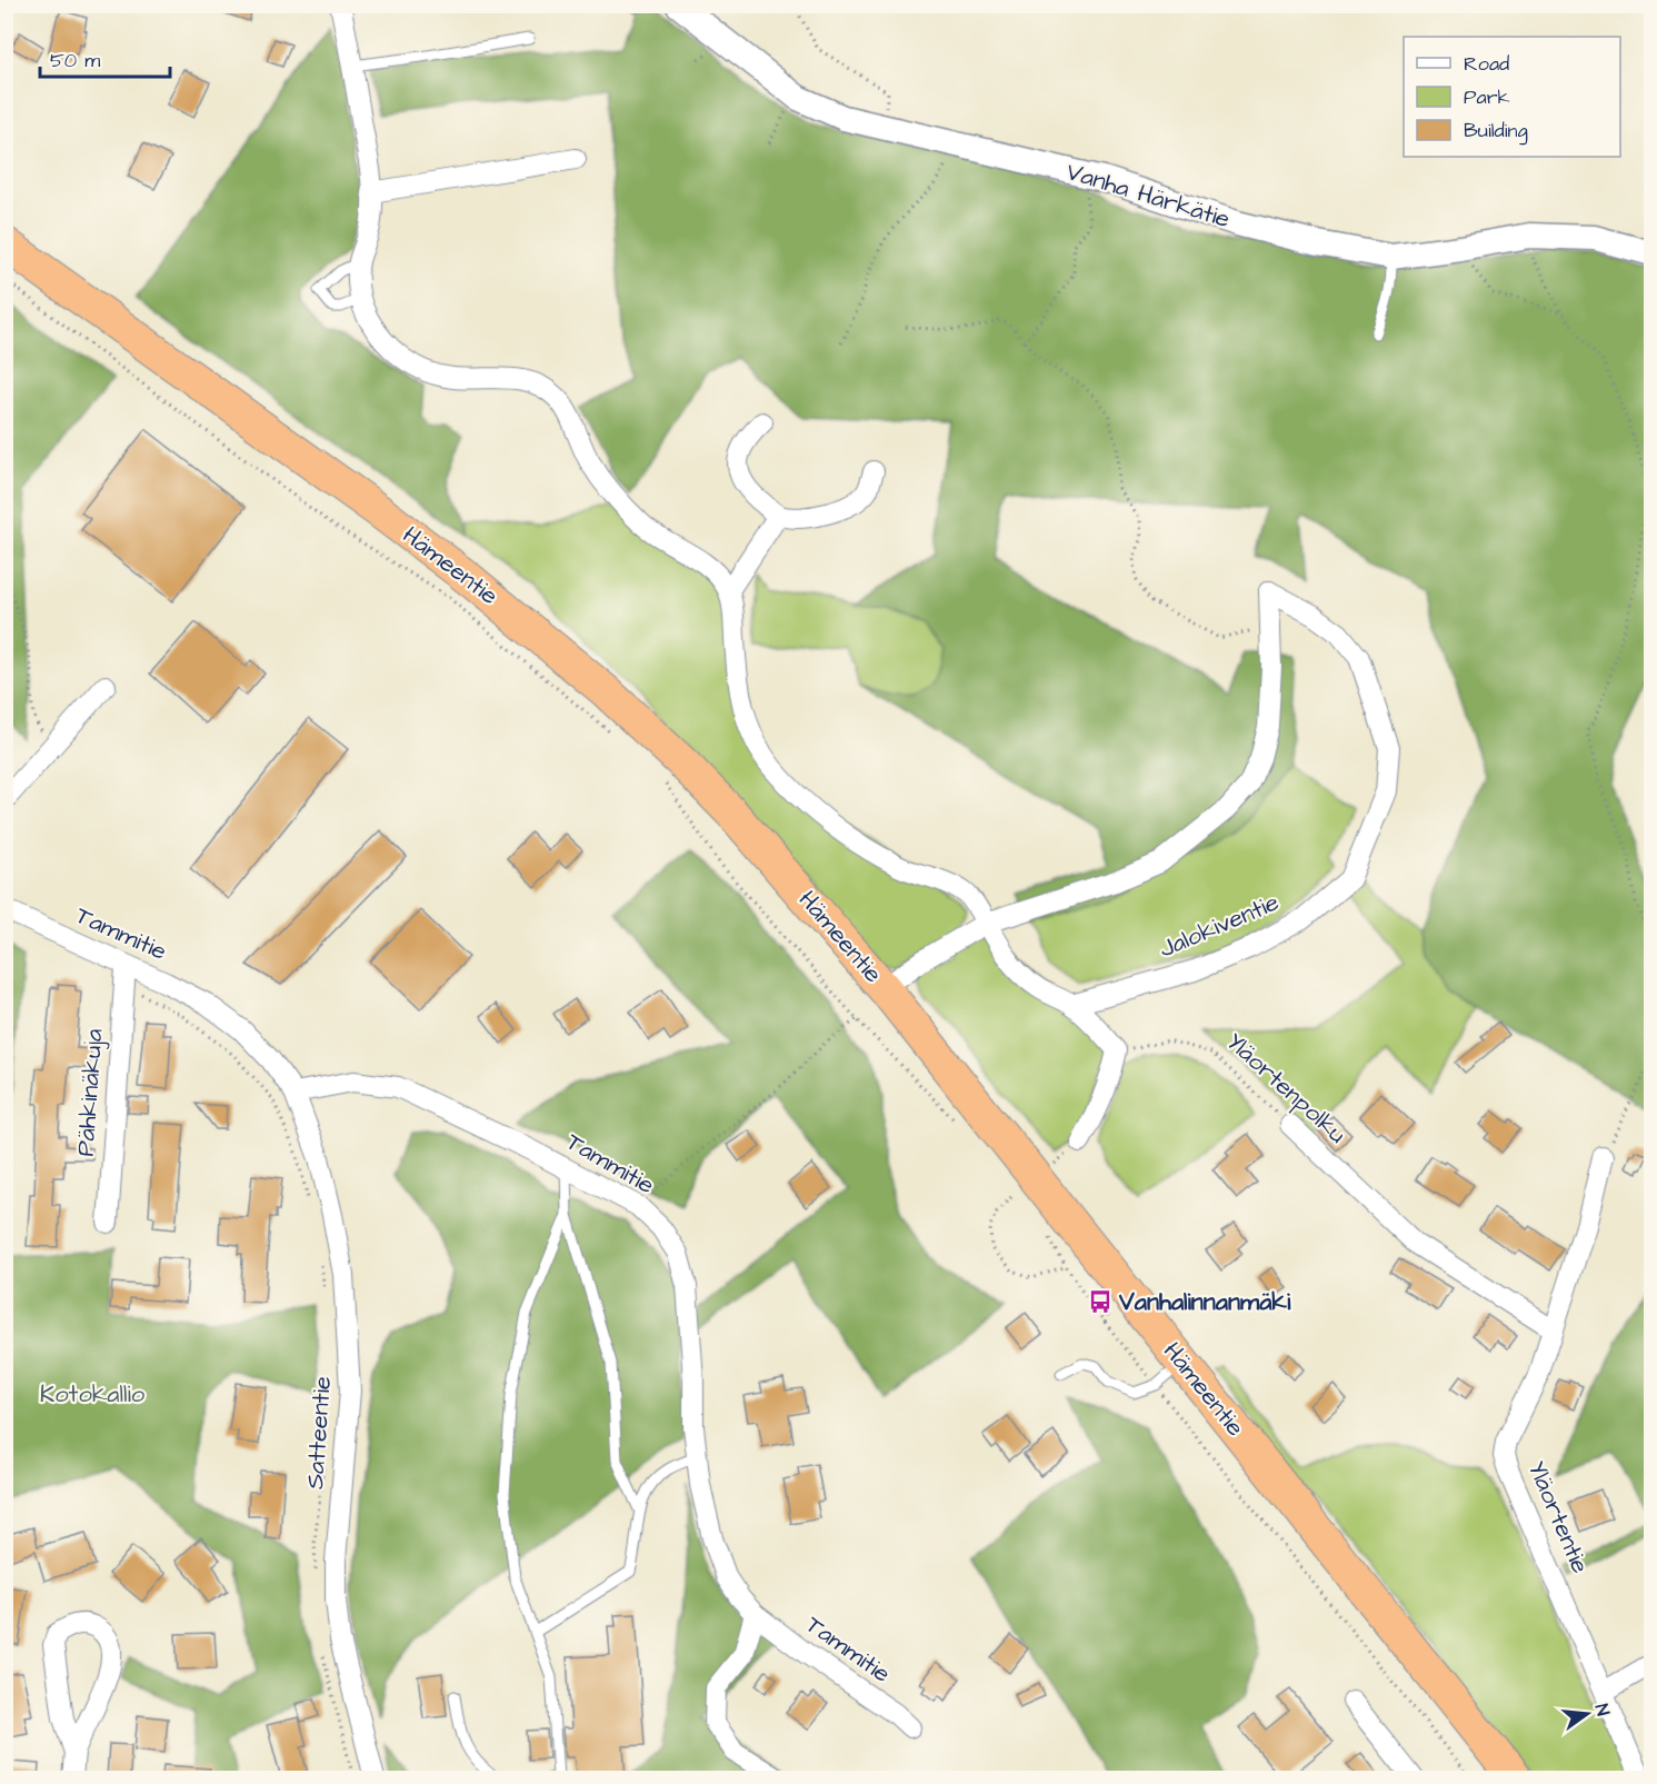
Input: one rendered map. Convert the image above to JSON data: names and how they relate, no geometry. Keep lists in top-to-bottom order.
{
  "streets": {
    "highway": ["Hämeentie"],
    "street": [
      "Vanha Härkätie",
      "Jalokiventie",
      "Tammitie",
      "Yläortenpolku",
      "Pähkinäkuja",
      "Satteentie",
      "Yläortentie"
    ]
  },
  "crossings": [
    ["Tammitie", "Pähkinäkuja"],
    ["Tammitie", "Satteentie"],
    ["Yläortenpolku", "Yläortentie"]
  ],
  "parks": ["Kotokallio"],
  "places": {
    "bus stop": ["Vanhalinnanmäki"]
  },
  "legend": ["Road", "Park", "Building"],
  "scale_bar": "50 m",
  "north": "right"
}
